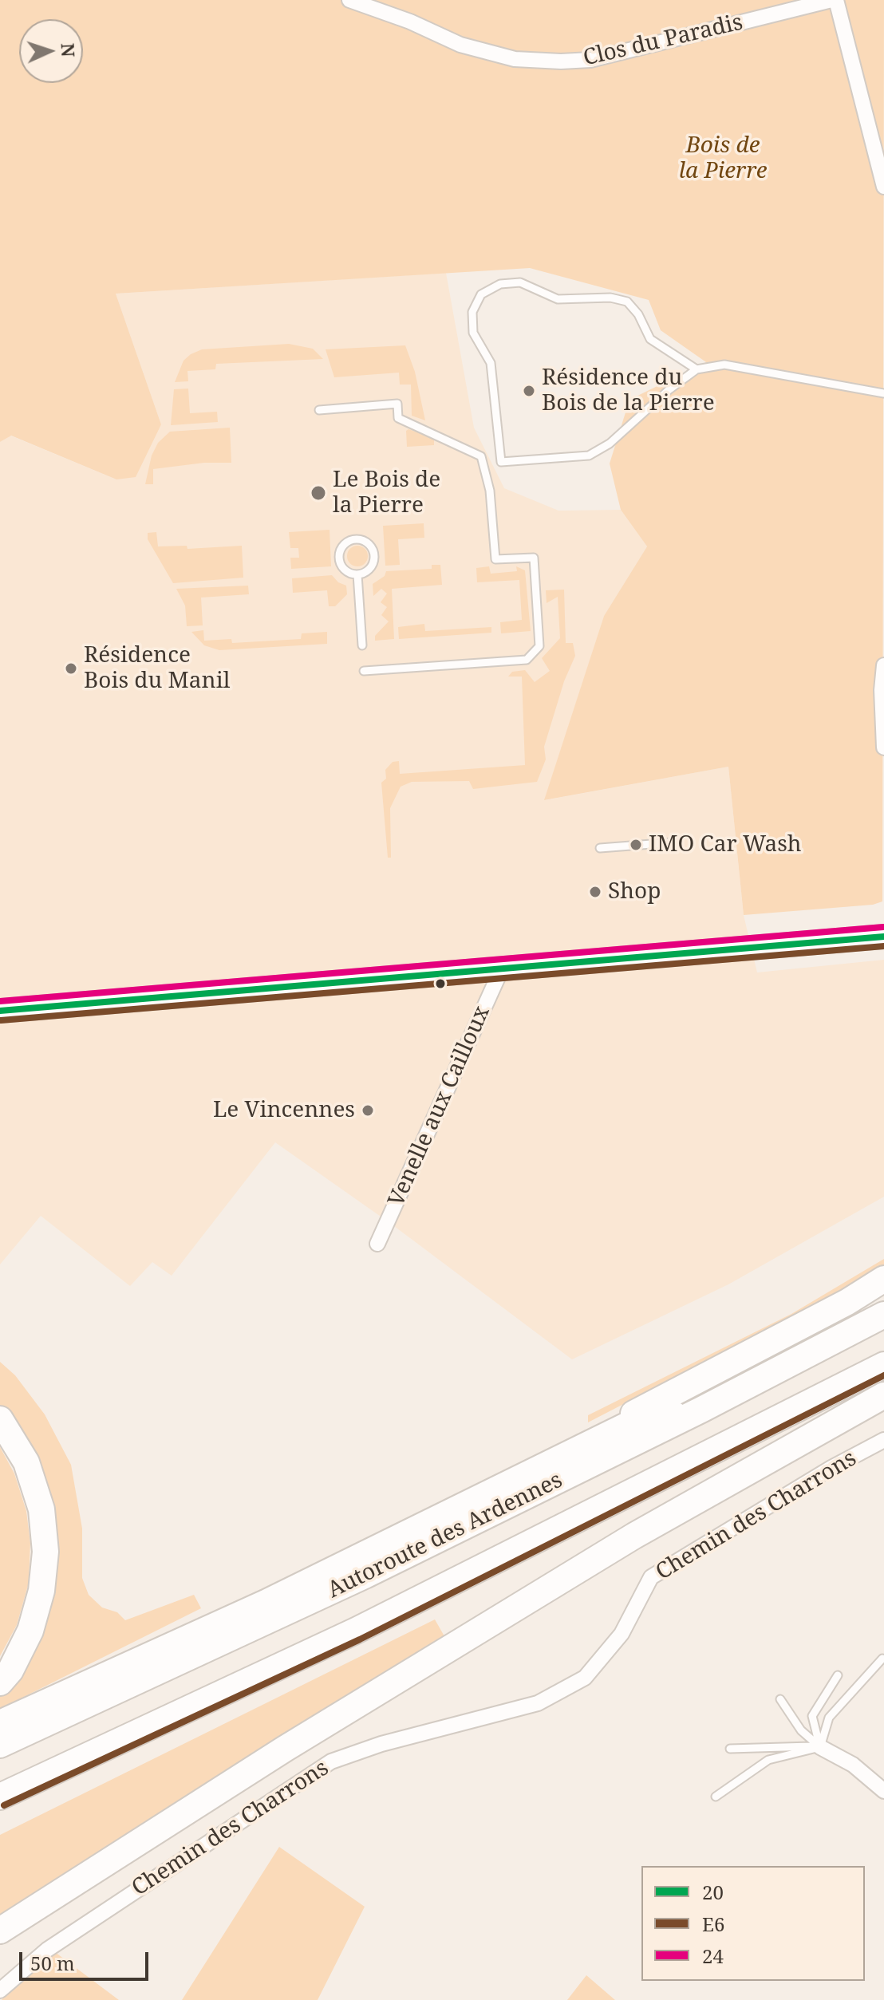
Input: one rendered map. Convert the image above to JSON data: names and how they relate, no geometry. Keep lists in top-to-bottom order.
{
  "streets": {
    "highway": ["Autoroute des Ardennes"],
    "street": ["Clos du Paradis", "Venelle aux Cailloux", "Chemin des Charrons"]
  },
  "parks": ["Bois de la Pierre"],
  "places": [
    "Résidence du Bois de la Pierre",
    "Le Bois de la Pierre",
    "Résidence Bois du Manil",
    "IMO Car Wash",
    "Shop",
    "Le Vincennes"
  ],
  "lines": ["transit line 24", "transit line 20", "transit line E6"],
  "legend": ["20", "E6", "24"],
  "scale_bar": "50 m",
  "north": "right"
}
